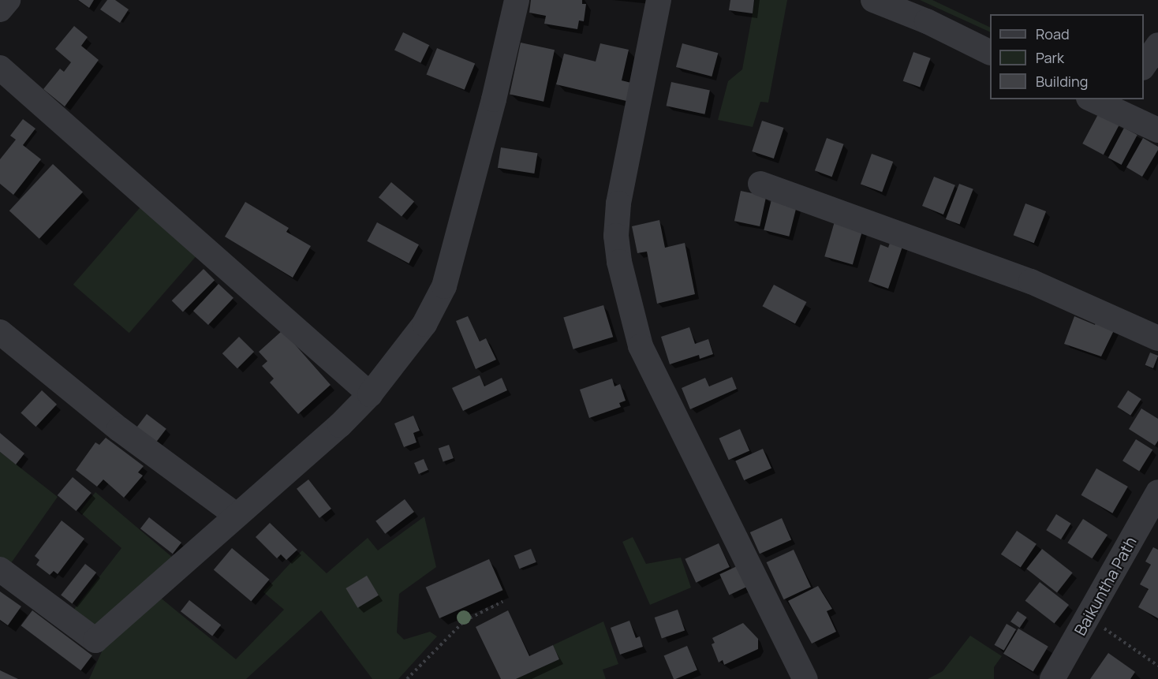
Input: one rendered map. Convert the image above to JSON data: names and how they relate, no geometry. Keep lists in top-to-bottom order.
{
  "streets": {
    "street": ["Baikuntha Path"]
  },
  "legend": ["Road", "Park", "Building"]
}
